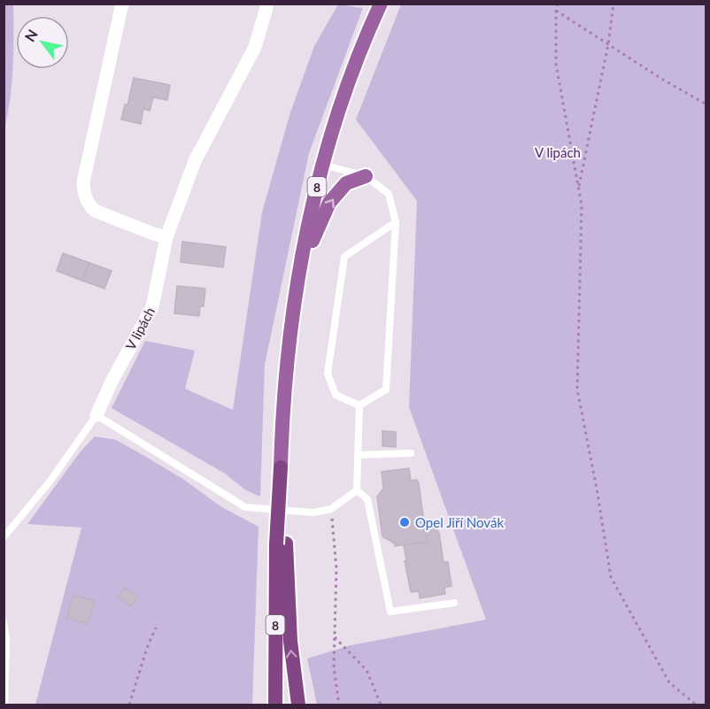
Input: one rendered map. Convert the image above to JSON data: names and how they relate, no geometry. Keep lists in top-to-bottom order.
{
  "streets": {
    "highway": ["8"],
    "street": ["V lipách"]
  },
  "parks": ["V lipách"],
  "places": ["Opel Jiří Novák"],
  "north": "top left"
}
